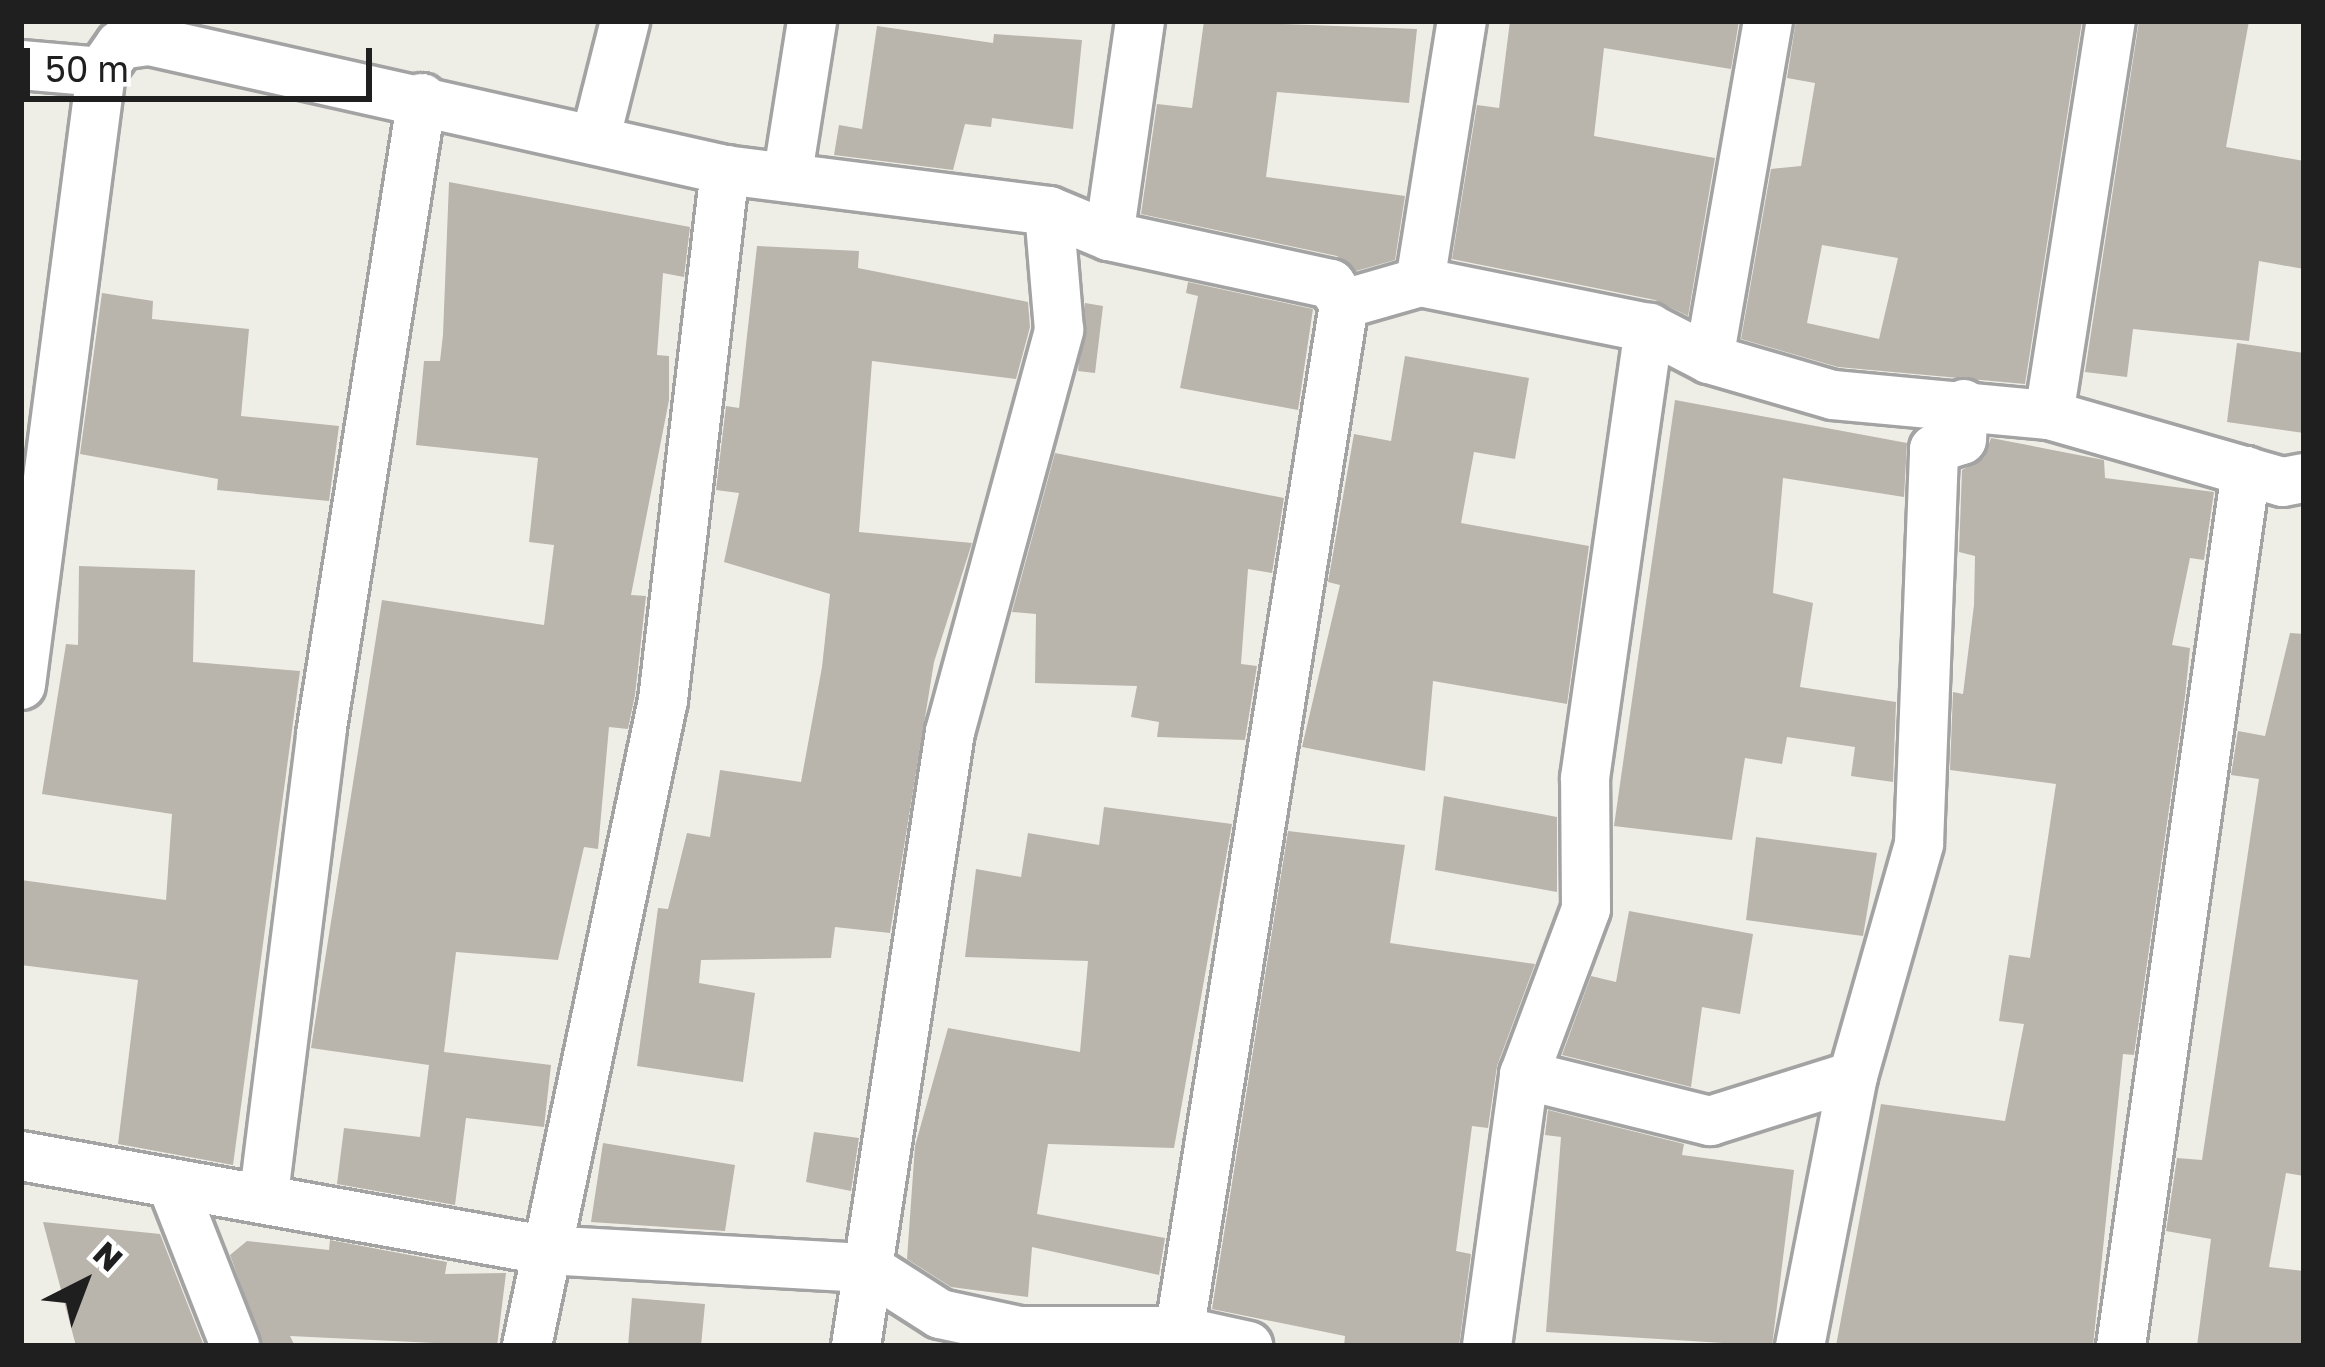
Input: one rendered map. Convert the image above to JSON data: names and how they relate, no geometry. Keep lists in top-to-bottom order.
{
  "scale_bar": "50 m",
  "north": "top right"
}
